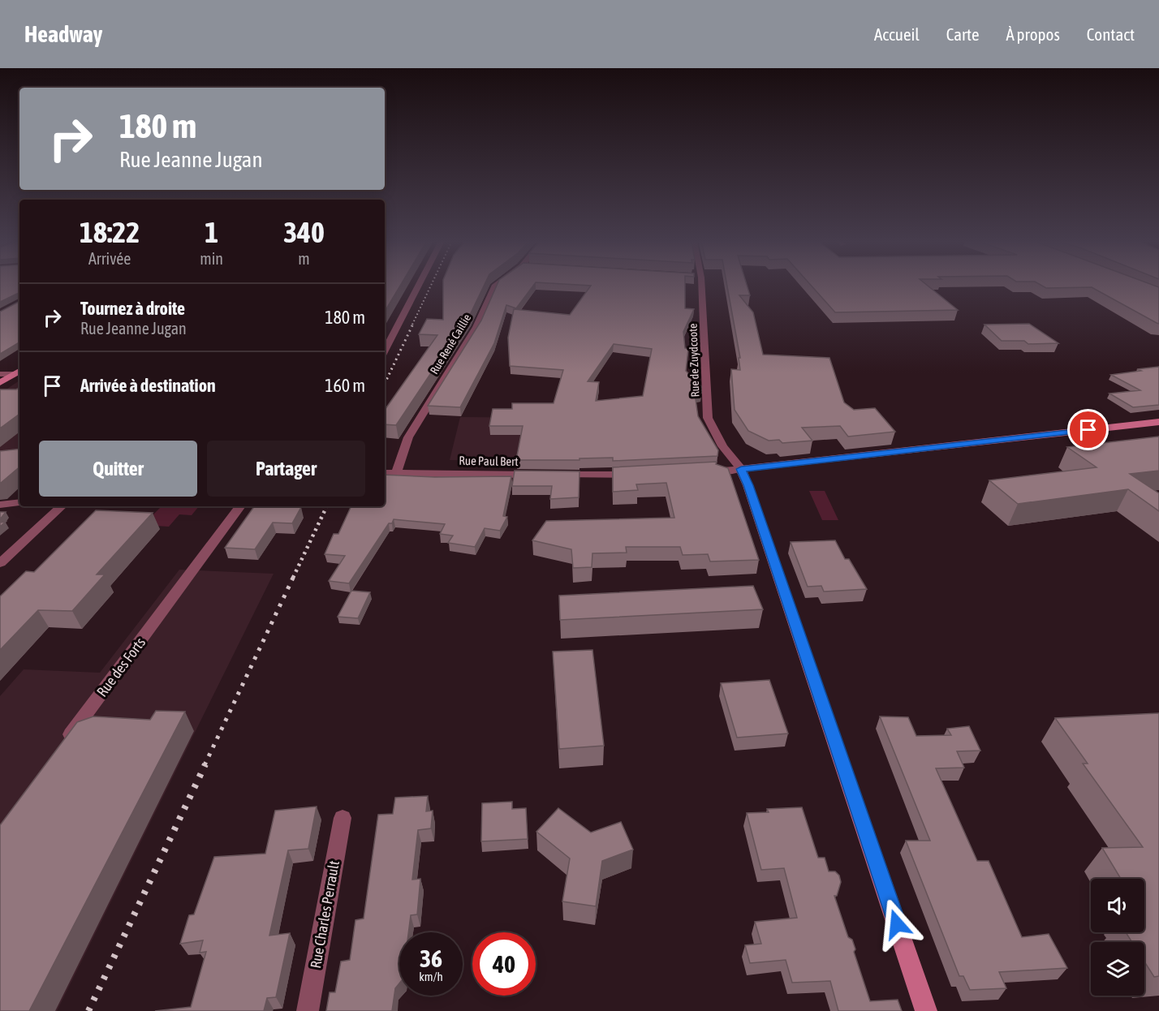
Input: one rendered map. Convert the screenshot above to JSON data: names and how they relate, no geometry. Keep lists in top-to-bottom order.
{
  "streets": {
    "street": [
      "Rue René Caillie",
      "Rue de Zuydcoote",
      "Rue Paul Bert",
      "Rue des Forts",
      "Rue Charles Perrault"
    ]
  },
  "crossings": [
    ["Rue René Caillie", "Rue Paul Bert"]
  ],
  "page": {
    "header": "Headway",
    "nav": [
      "Accueil",
      "Carte",
      "À propos",
      "Contact"
    ],
    "turn": ["180 m", "Rue Jeanne Jugan"],
    "eta": [
      "18:22",
      "Arrivée",
      "1",
      "min",
      "340",
      "m"
    ],
    "list": [
      {
        "name": "Tournez à droite",
        "note": "Rue Jeanne Jugan",
        "value": "180 m"
      },
      {
        "name": "Arrivée à destination",
        "value": "160 m"
      }
    ],
    "buttons": ["Quitter", "Partager"],
    "speed": "36 km/h",
    "limit": "40"
  }
}
